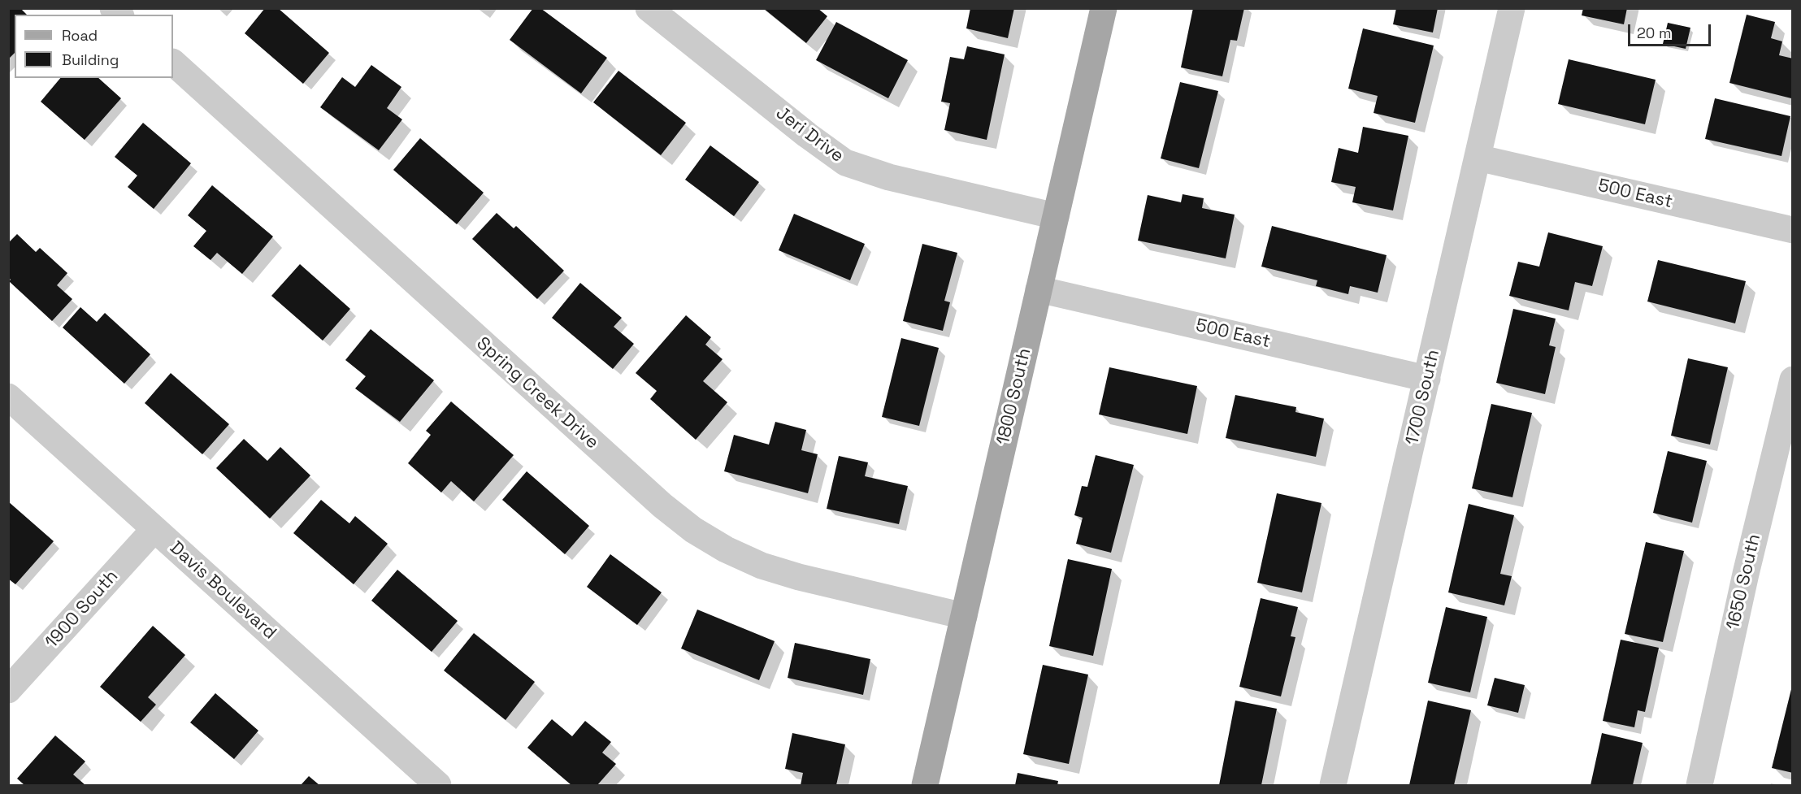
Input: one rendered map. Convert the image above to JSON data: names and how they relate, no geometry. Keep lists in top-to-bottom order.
{
  "streets": {
    "main road": ["1800 South"],
    "street": [
      "Jeri Drive",
      "500 East",
      "Spring Creek Drive",
      "1700 South",
      "1650 South",
      "Davis Boulevard",
      "1900 South"
    ]
  },
  "crossings": [
    ["Jeri Drive", "1800 South"],
    ["500 East", "1800 South"],
    ["500 East", "1700 South"],
    ["Spring Creek Drive", "1800 South"],
    ["Davis Boulevard", "1900 South"]
  ],
  "legend": ["Road", "Building"],
  "scale_bar": "20 m"
}
